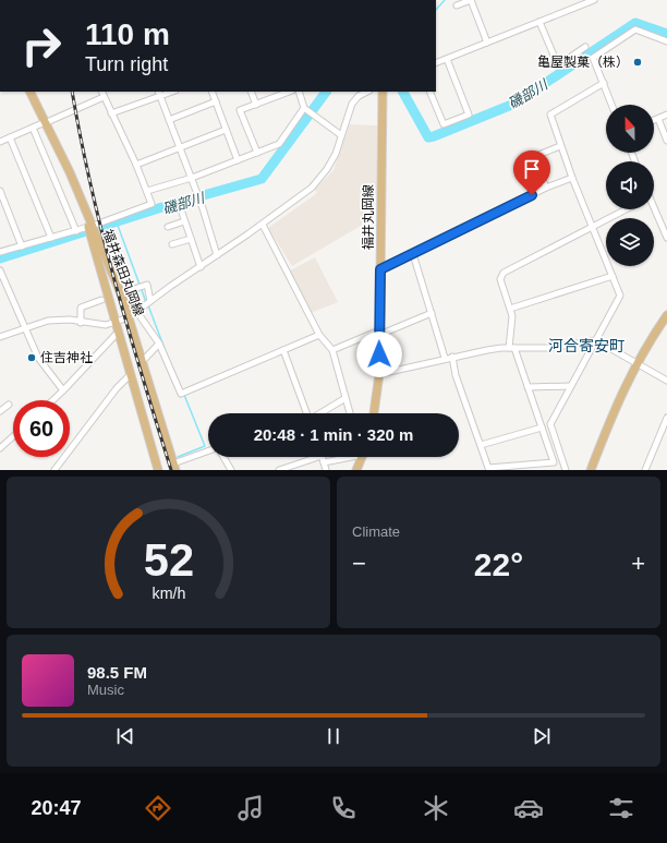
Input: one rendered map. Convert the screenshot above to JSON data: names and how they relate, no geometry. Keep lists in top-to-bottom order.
{
  "streets": {
    "main road": ["福井丸岡線", "福井森田丸岡線"]
  },
  "districts": ["河合寄安町"],
  "water": ["磯部川"],
  "places": ["亀屋製菓（株）", "住吉神社"],
  "north": "top",
  "page": {
    "turn": ["110 m", "Turn right"],
    "limit": "60",
    "trip": "20:48 · 1 min · 320 m",
    "tile": "Climate",
    "heat": ["−", "22°", "+"],
    "song": ["98.5 FM", "Music"],
    "tabs": "20:47",
    "gauge": ["52", "km/h"]
  }
}
